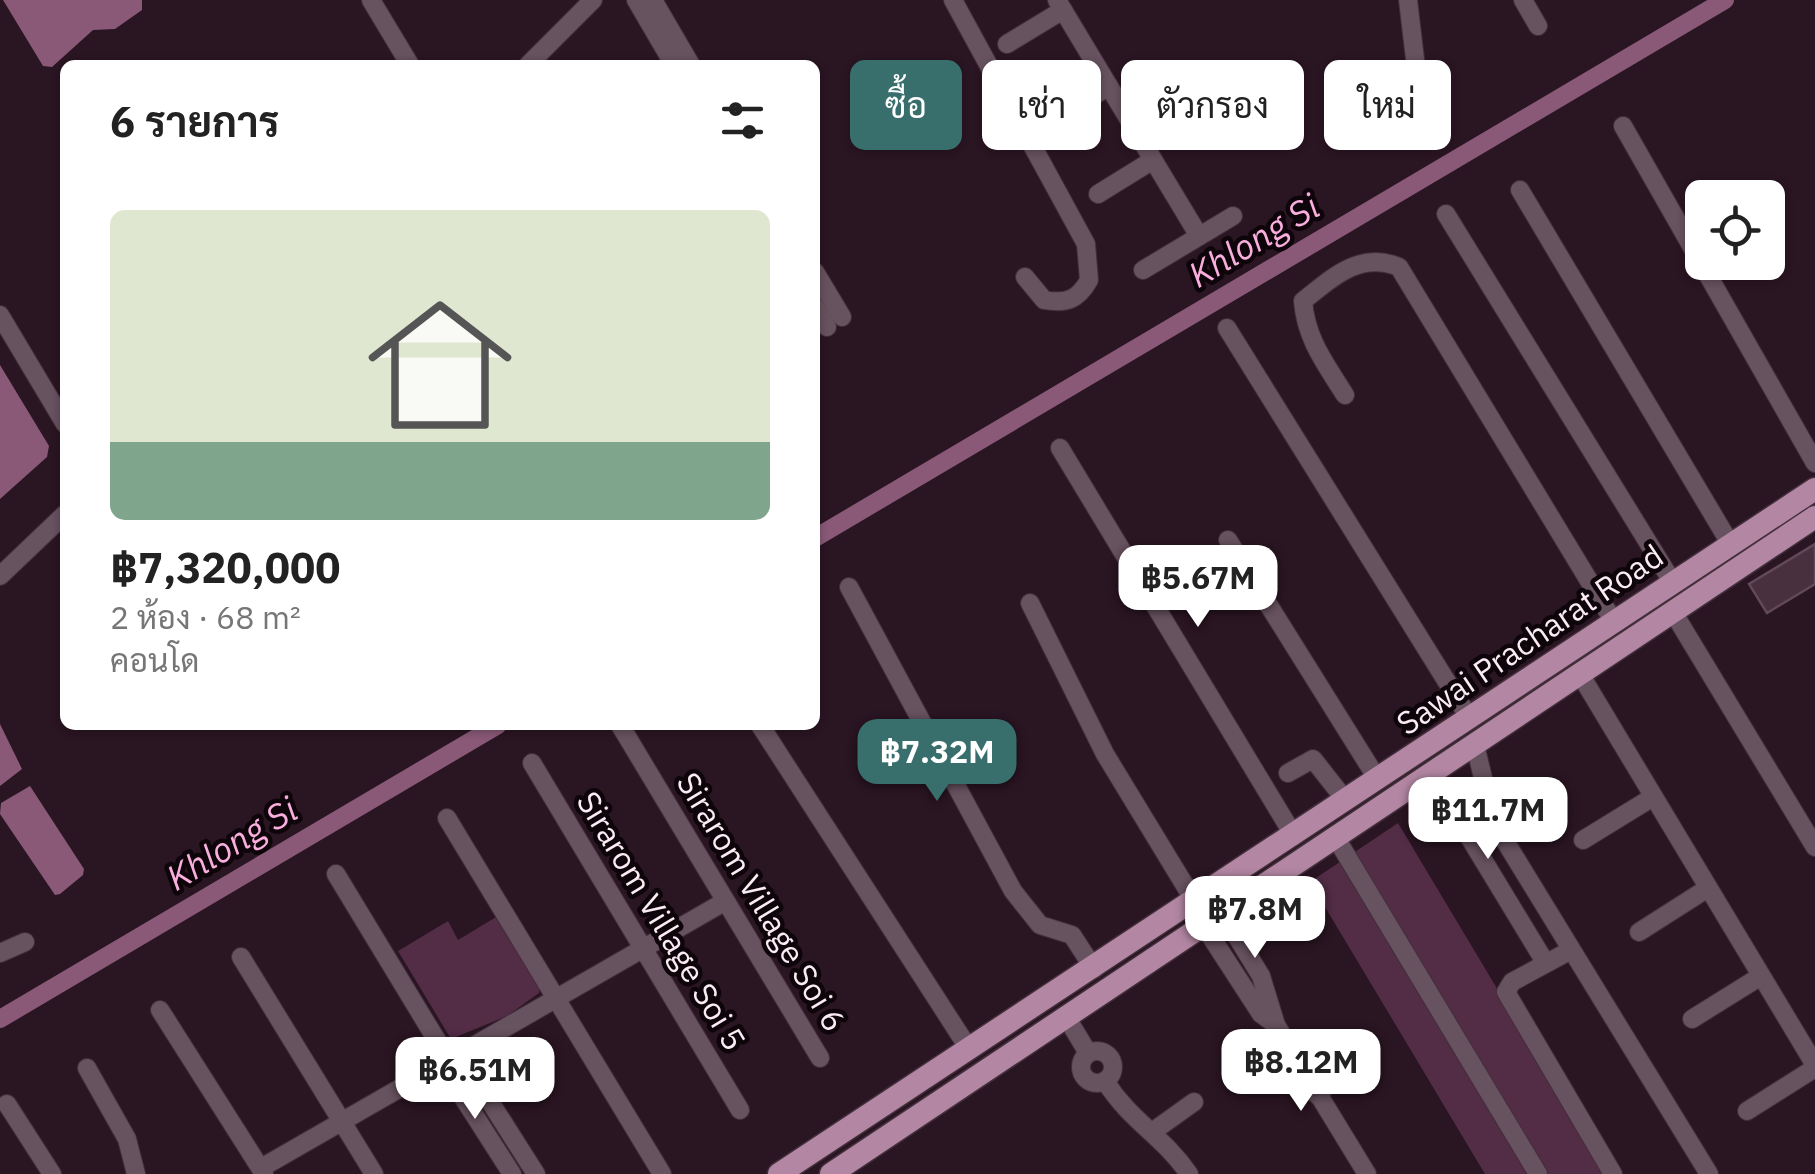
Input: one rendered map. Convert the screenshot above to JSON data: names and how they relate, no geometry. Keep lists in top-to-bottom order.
{
  "streets": {
    "main road": ["Sawai Pracharat Road"],
    "street": ["Sirarom Village Soi 6", "Sirarom Village Soi 5"]
  },
  "water": ["Khlong Si"],
  "page": {
    "chip": [
      "ซื้อ",
      "เช่า",
      "ตัวกรอง",
      "ใหม่"
    ],
    "heading": "6 รายการ",
    "list": [
      {
        "name": "฿7,320,000",
        "note": "2 ห้อง · 68 m² · คอนโด"
      }
    ],
    "price": [
      "฿5.67M",
      "฿7.32M",
      "฿11.7M",
      "฿7.8M",
      "฿8.12M",
      "฿6.51M"
    ]
  }
}
